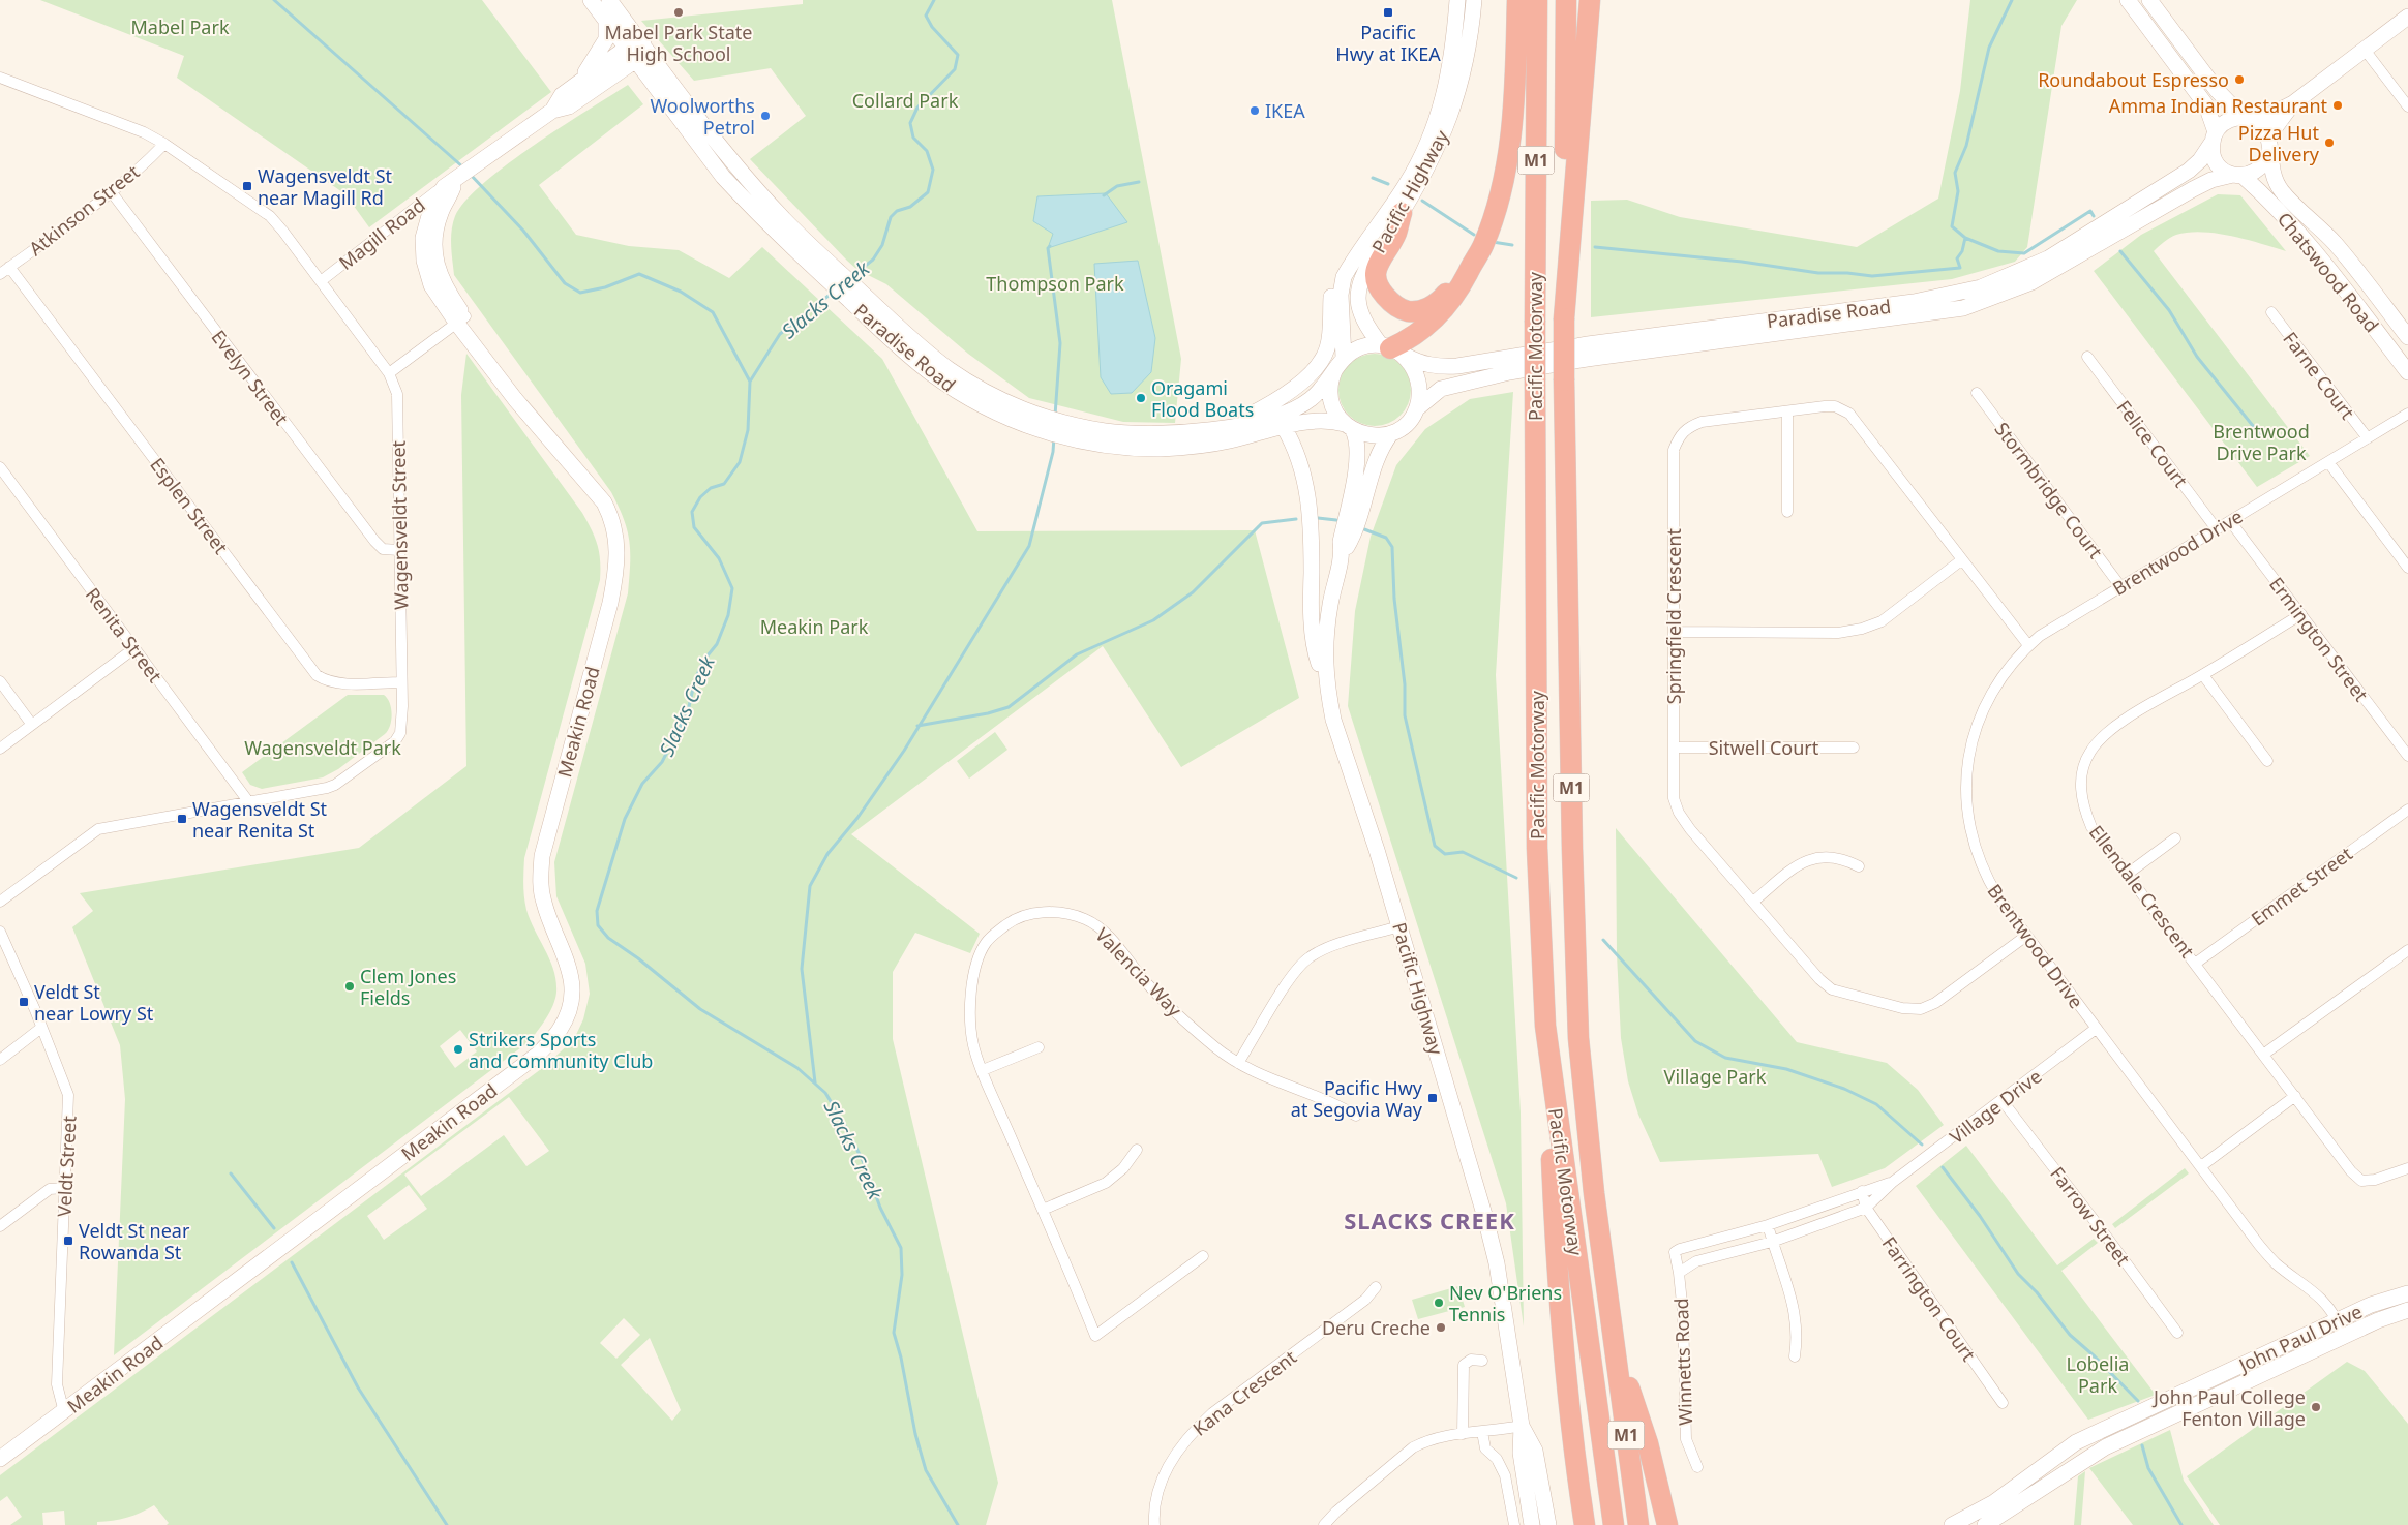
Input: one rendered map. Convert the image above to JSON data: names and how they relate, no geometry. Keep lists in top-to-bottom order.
{
  "streets": {
    "highway": ["M1", "Pacific Motorway"],
    "main road": [
      "Pacific Highway",
      "Chatswood Road",
      "Paradise Road",
      "Meakin Road",
      "John Paul Drive"
    ],
    "street": [
      "Atkinson Street",
      "Magill Road",
      "Farne Court",
      "Evelyn Street",
      "Felice Court",
      "Stormbridge Court",
      "Esplen Street",
      "Wagensveldt Street",
      "Brentwood Drive",
      "Springfield Crescent",
      "Renita Street",
      "Ermington Street",
      "Sitwell Court",
      "Emmet Street",
      "Ellendale Crescent",
      "Valencia Way",
      "Village Drive",
      "Veldt Street",
      "Farrow Street",
      "Farrington Court",
      "Winnetts Road",
      "Kana Crescent"
    ]
  },
  "crossings": [
    ["Pacific Highway", "Paradise Road"],
    ["Atkinson Street", "Evelyn Street"],
    ["Atkinson Street", "Esplen Street"],
    ["Atkinson Street", "Wagensveldt Street"],
    ["Magill Road", "Wagensveldt Street"],
    ["Magill Road", "Meakin Road"],
    ["Chatswood Road", "Paradise Road"],
    ["Paradise Road", "Meakin Road"],
    ["Farne Court", "Brentwood Drive"],
    ["Evelyn Street", "Wagensveldt Street"],
    ["Felice Court", "Brentwood Drive"],
    ["Stormbridge Court", "Brentwood Drive"],
    ["Esplen Street", "Wagensveldt Street"],
    ["Wagensveldt Street", "Renita Street"],
    ["Brentwood Drive", "Springfield Crescent"],
    ["Brentwood Drive", "Ermington Street"],
    ["Brentwood Drive", "Village Drive"],
    ["Brentwood Drive", "John Paul Drive"],
    ["Springfield Crescent", "Sitwell Court"],
    ["Ermington Street", "Ellendale Crescent"],
    ["Meakin Road", "Veldt Street"],
    ["Emmet Street", "Ellendale Crescent"],
    ["Village Drive", "Farrow Street"],
    ["Village Drive", "Farrington Court"],
    ["Village Drive", "Winnetts Road"]
  ],
  "districts": ["SLACKS CREEK"],
  "water": ["Slacks Creek"],
  "parks": [
    "Mabel Park",
    "Collard Park",
    "Thompson Park",
    "Brentwood Drive Park",
    "Meakin Park",
    "Wagensveldt Park",
    "Village Park",
    "Lobelia Park"
  ],
  "places": {
    "other": [
      "Mabel Park State High School",
      "Roundabout Espresso",
      "Amma Indian Restaurant",
      "IKEA",
      "Woolworths Petrol",
      "Pizza Hut Delivery",
      "Oragami Flood Boats",
      "Clem Jones Fields",
      "Strikers Sports and Community Club",
      "Nev O'Briens Tennis",
      "Deru Creche",
      "John Paul College Fenton Village"
    ],
    "transit": [
      "Pacific Hwy at IKEA",
      "Wagensveldt St near Magill Rd",
      "Wagensveldt St near Renita St",
      "Veldt St near Lowry St",
      "Pacific Hwy at Segovia Way",
      "Veldt St near Rowanda St"
    ]
  }
}
